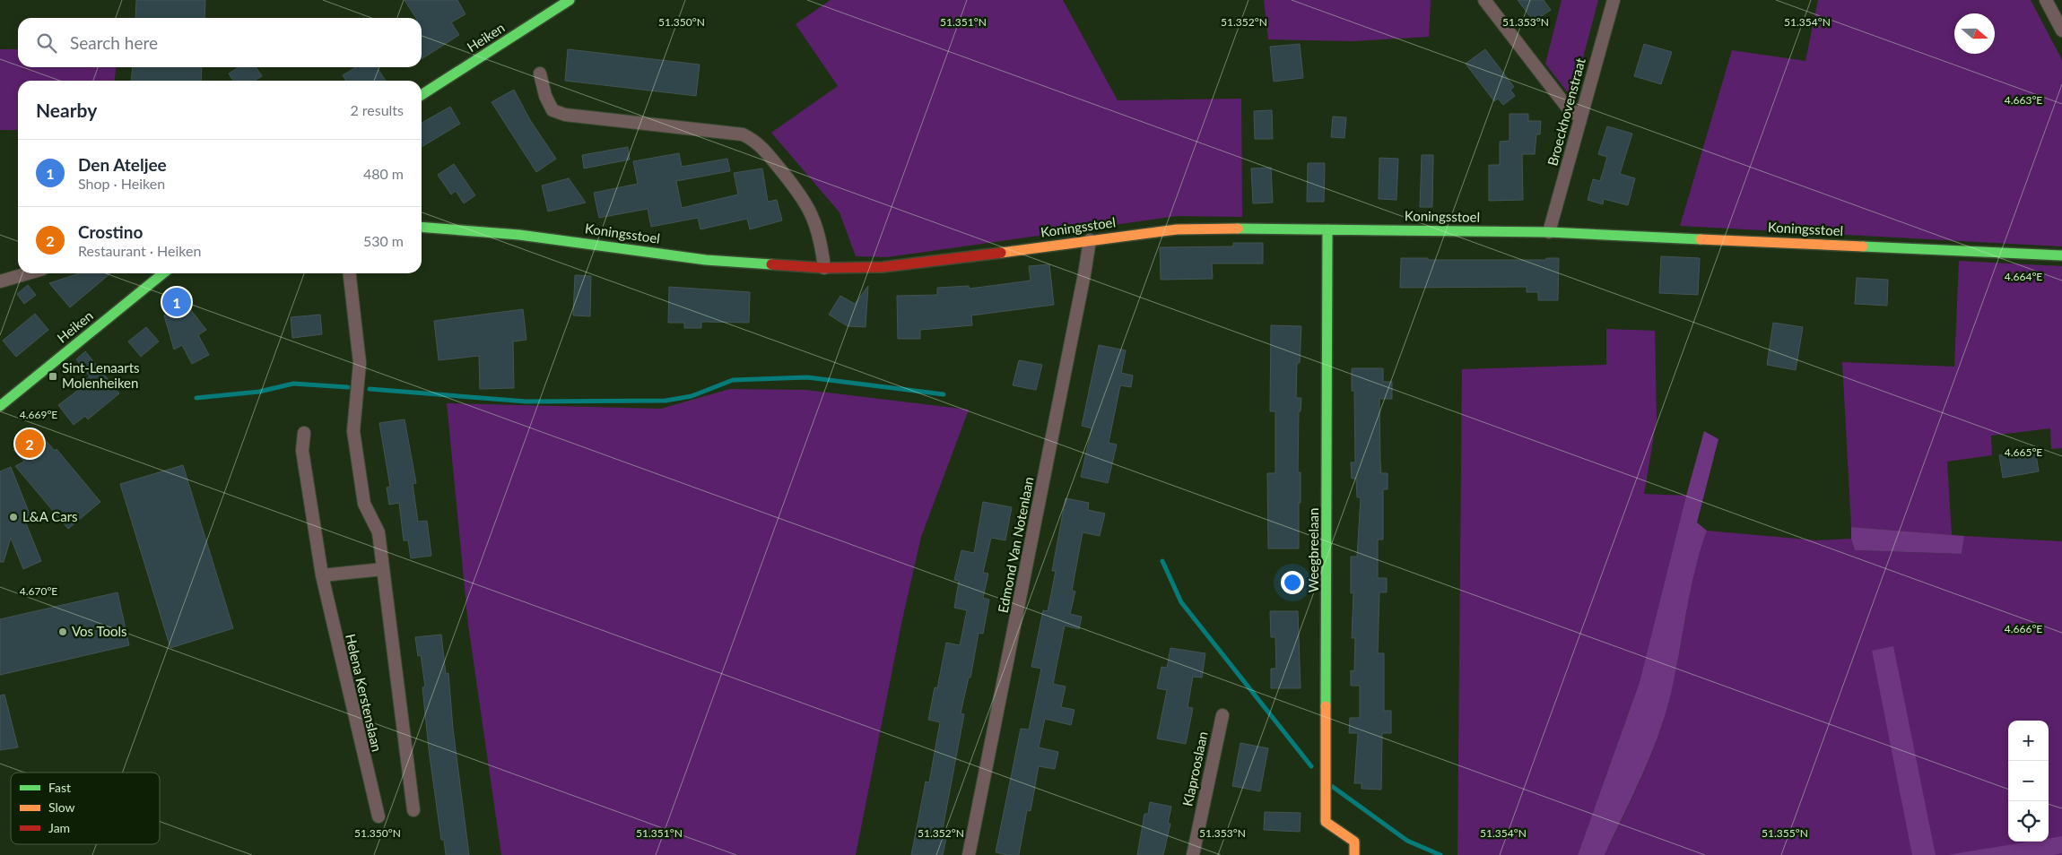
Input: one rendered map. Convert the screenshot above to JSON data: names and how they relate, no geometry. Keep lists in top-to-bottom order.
{
  "streets": {
    "street": [
      "Heiken",
      "Broeckhovenstraat",
      "Koningsstoel",
      "Edmond Van Notenlaan",
      "Weegbreelaan",
      "Helena Kerstenslaan",
      "Klaprooslaan"
    ]
  },
  "crossings": [
    ["Broeckhovenstraat", "Koningsstoel"],
    ["Koningsstoel", "Edmond Van Notenlaan"],
    ["Koningsstoel", "Weegbreelaan"]
  ],
  "places": {
    "transit": ["Sint-Lenaarts Molenheiken"],
    "other": ["L&A Cars", "Vos Tools"]
  },
  "legend": ["Fast", "Slow", "Jam"],
  "north": "right",
  "page": {
    "search": "Search here",
    "heading": ["Nearby", "2 results"],
    "list": [
      {
        "mark": "1",
        "name": "Den Ateljee",
        "note": "Shop · Heiken",
        "value": "480 m"
      },
      {
        "mark": "2",
        "name": "Crostino",
        "note": "Restaurant · Heiken",
        "value": "530 m"
      }
    ],
    "pins": ["1", "2"],
    "map_buttons": ["+", "−"]
  },
  "coordinates": [
    "51.350°N",
    "51.351°N",
    "51.352°N",
    "51.353°N",
    "51.354°N",
    "4.663°E",
    "4.664°E",
    "4.669°E",
    "4.665°E",
    "4.670°E",
    "4.666°E",
    "51.355°N"
  ]
}
